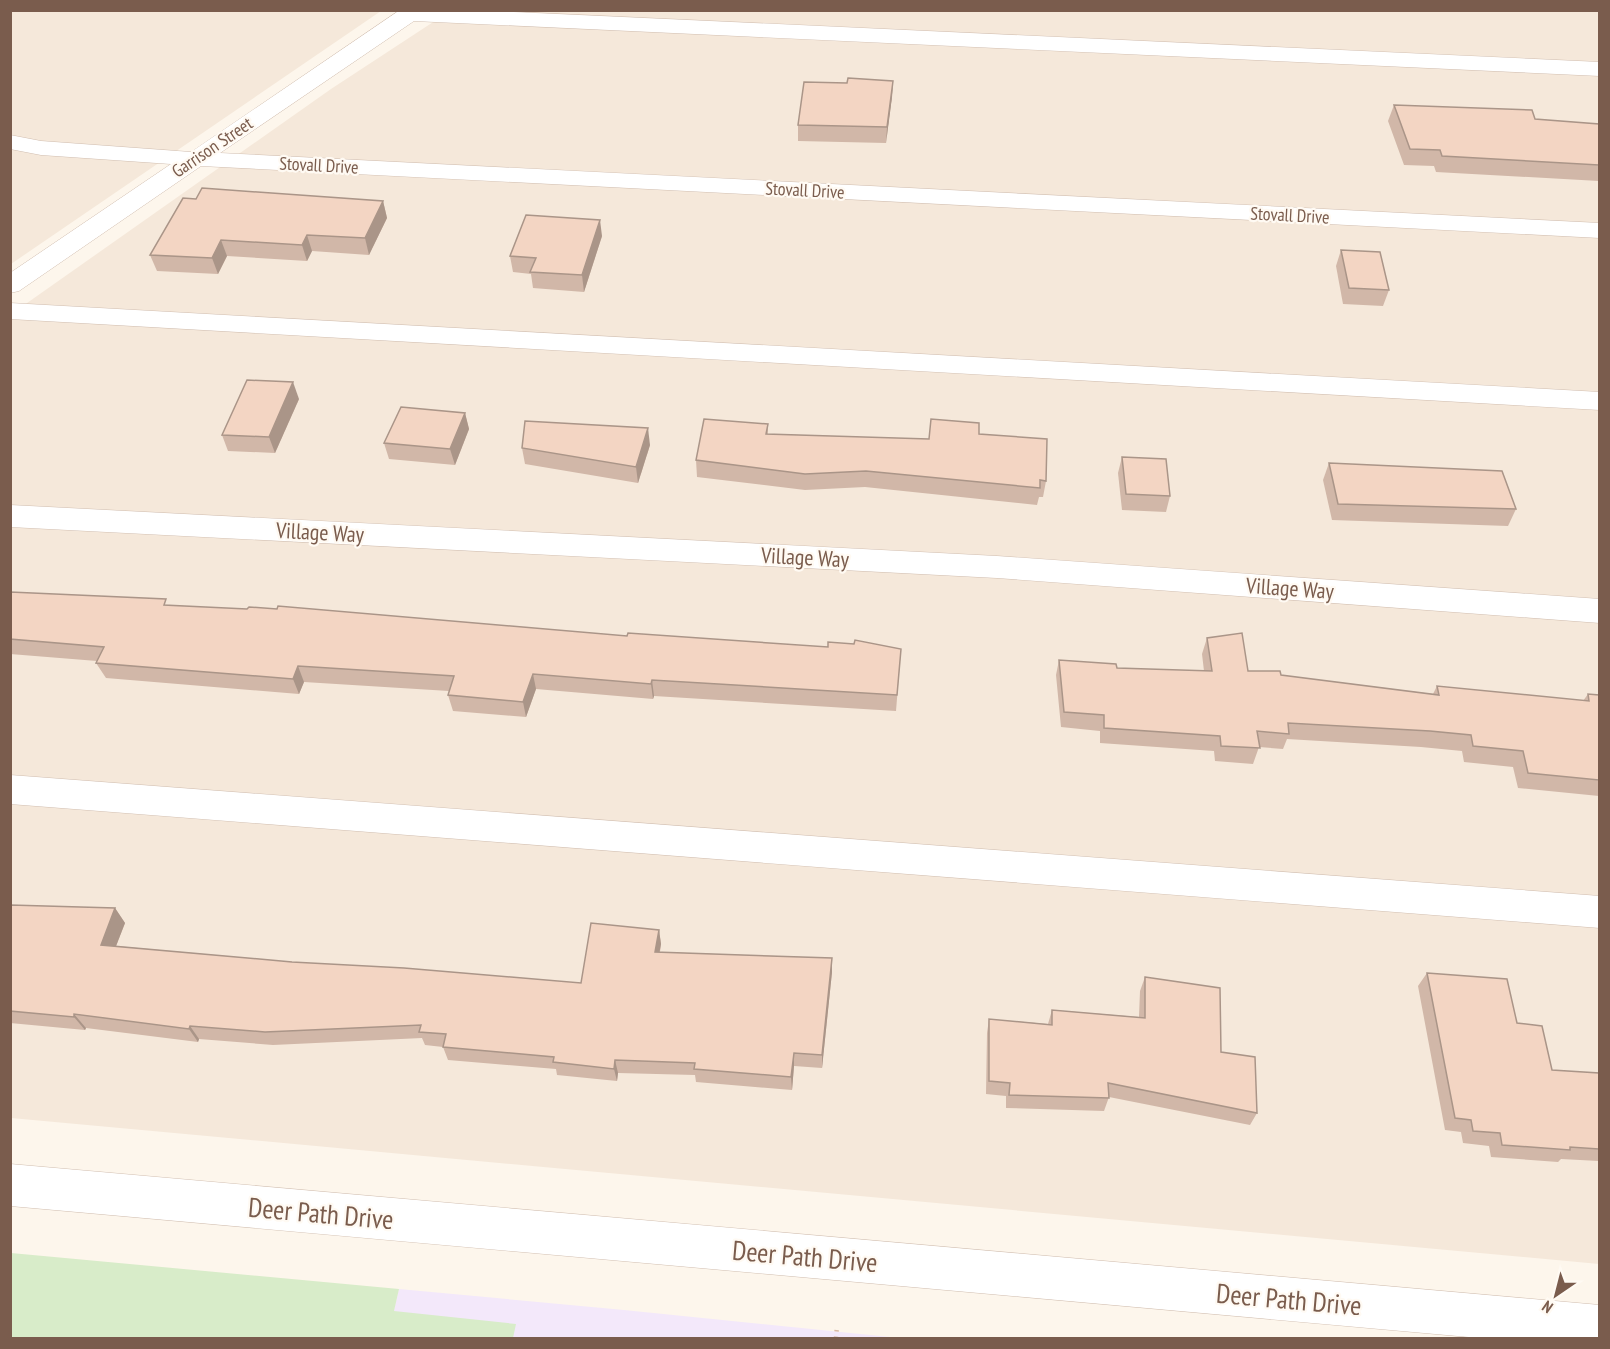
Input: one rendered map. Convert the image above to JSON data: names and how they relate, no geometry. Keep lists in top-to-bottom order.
{
  "streets": {
    "street": [
      "Garrison Street",
      "Stovall Drive",
      "Village Way",
      "Deer Path Drive"
    ]
  },
  "crossings": [
    ["Garrison Street", "Stovall Drive"]
  ],
  "north": "bottom left"
}
